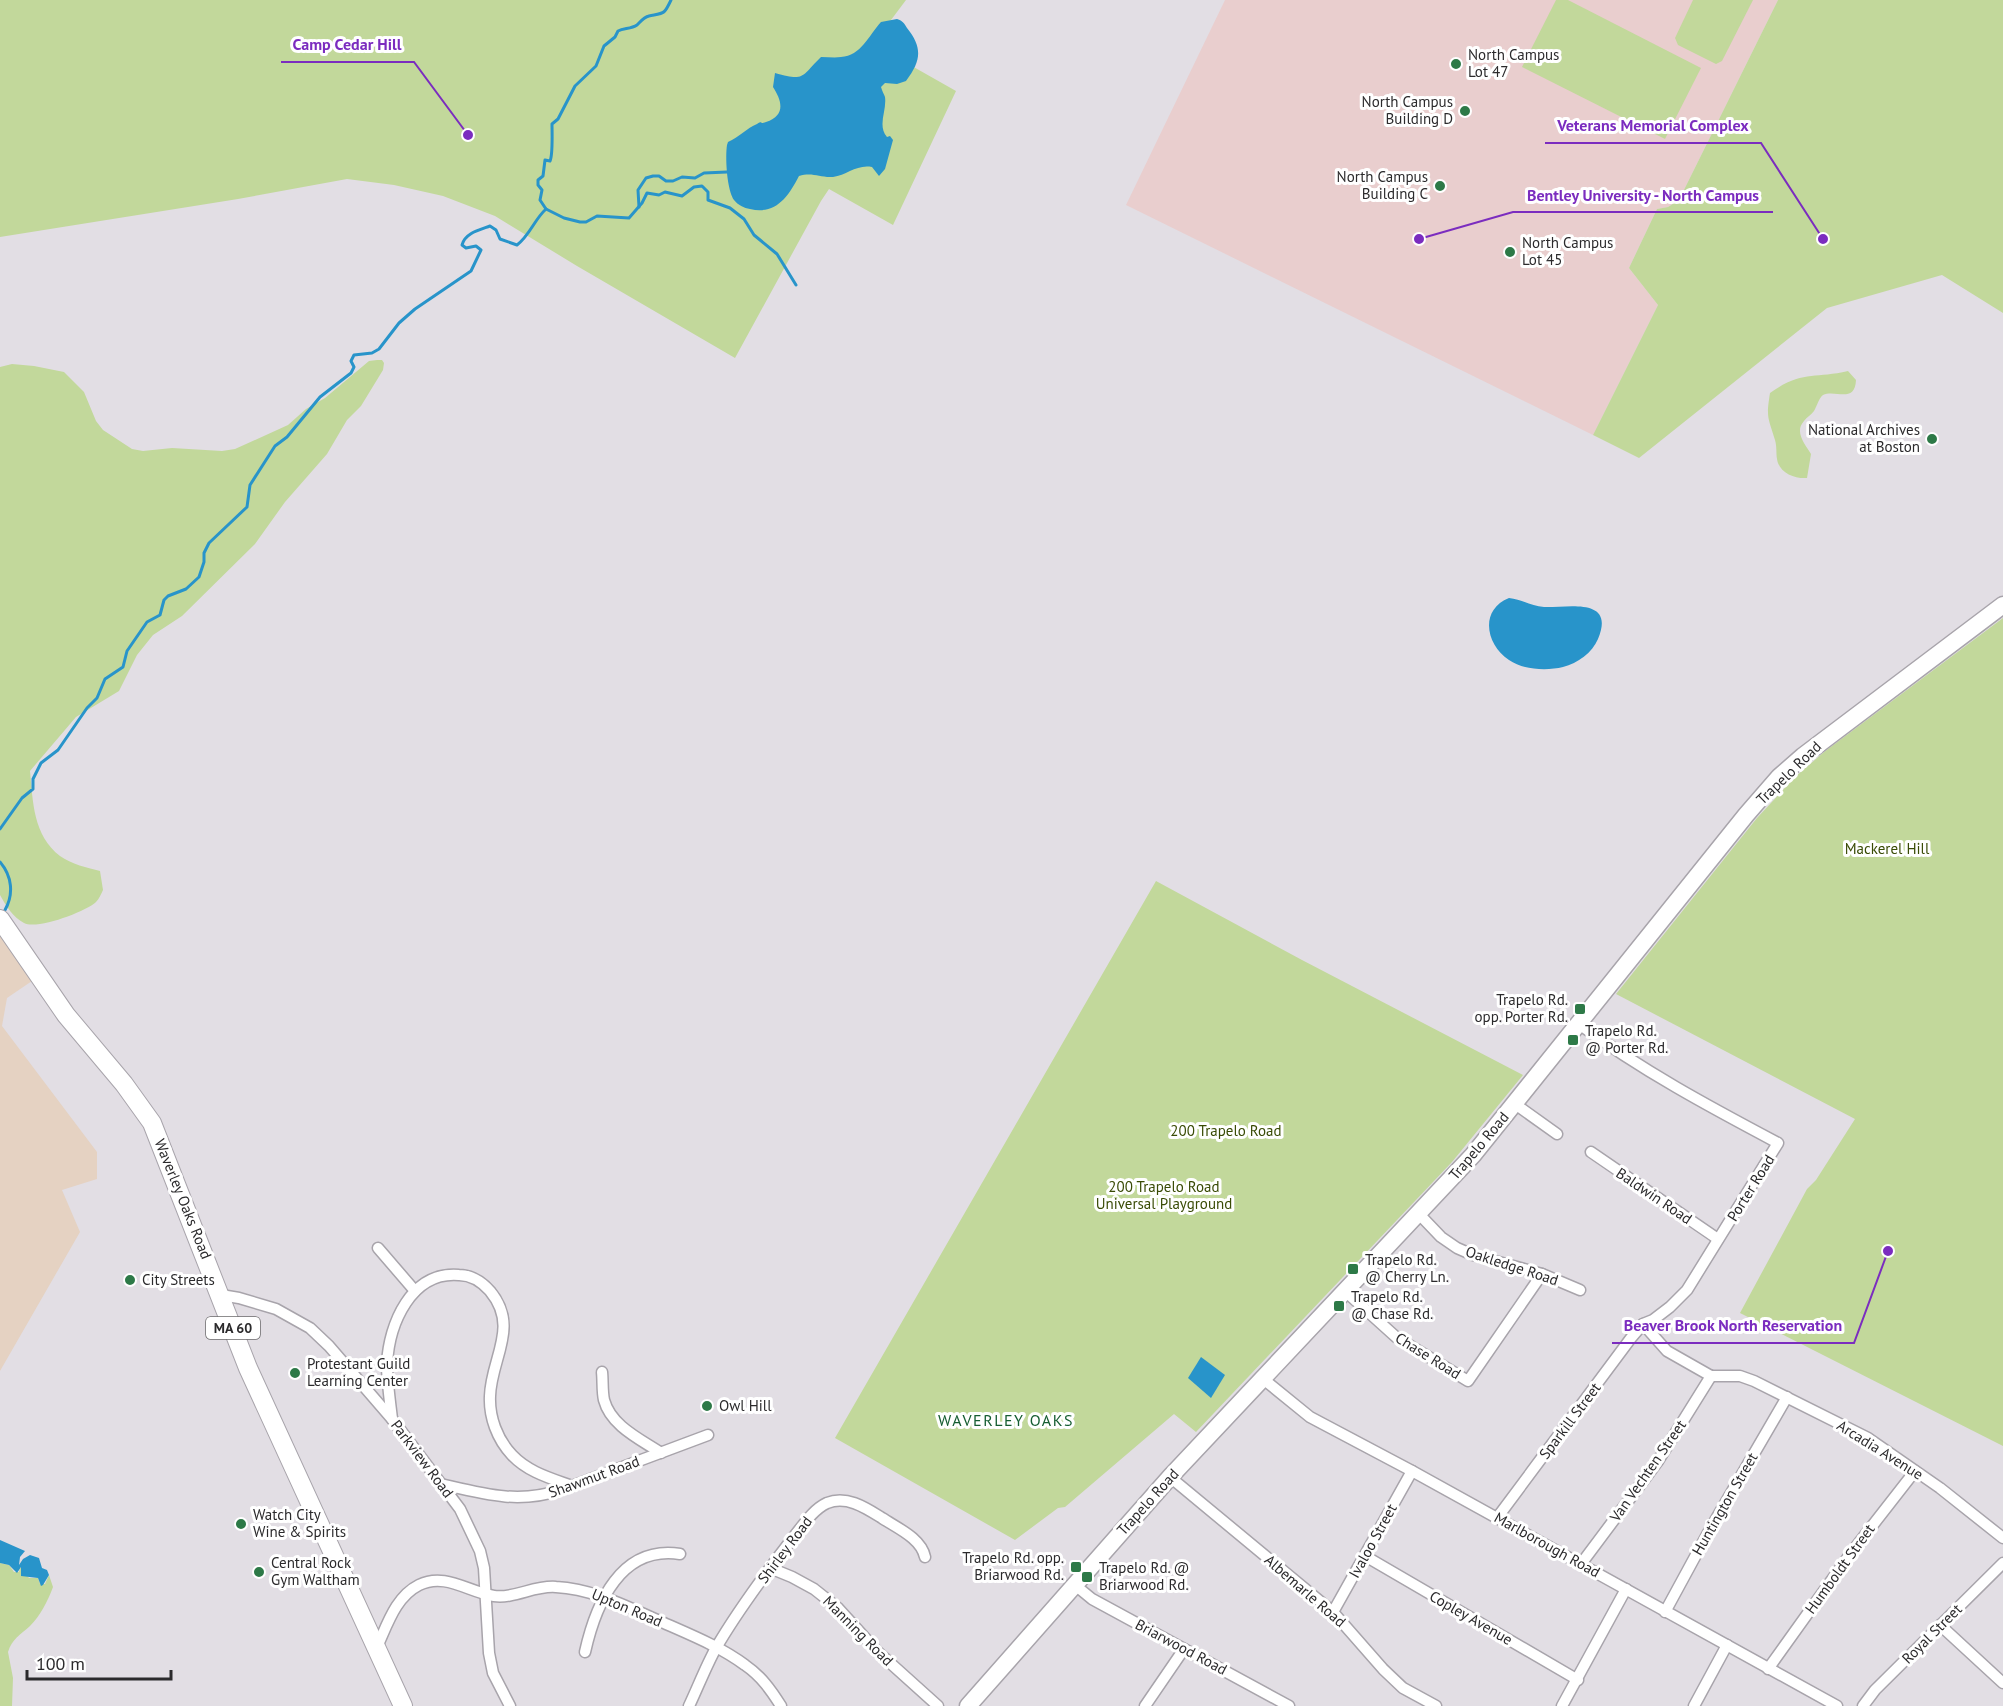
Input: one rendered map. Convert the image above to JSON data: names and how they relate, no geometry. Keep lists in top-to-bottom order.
{
  "streets": {
    "main road": ["Trapelo Road", "Waverley Oaks Road", "MA 60"],
    "street": [
      "Porter Road",
      "Baldwin Road",
      "Oakledge Road",
      "Chase Road",
      "Sparkill Street",
      "Arcadia Avenue",
      "Parkview Road",
      "Van Vechten Street",
      "Shawmut Road",
      "Huntington Street",
      "Ivaloo Street",
      "Marlborough Road",
      "Shirley Road",
      "Humboldt Street",
      "Albemarle Road",
      "Upton Road",
      "Copley Avenue",
      "Manning Road",
      "Royal Street",
      "Briarwood Road"
    ]
  },
  "crossings": [
    ["Trapelo Road", "Porter Road"],
    ["Trapelo Road", "Oakledge Road"],
    ["Trapelo Road", "Chase Road"],
    ["Trapelo Road", "Marlborough Road"],
    ["Trapelo Road", "Albemarle Road"],
    ["Trapelo Road", "Briarwood Road"],
    ["Porter Road", "Baldwin Road"],
    ["Porter Road", "Sparkill Street"],
    ["Waverley Oaks Road", "Parkview Road"],
    ["Waverley Oaks Road", "Upton Road"],
    ["Oakledge Road", "Chase Road"],
    ["Sparkill Street", "Marlborough Road"],
    ["Arcadia Avenue", "Van Vechten Street"],
    ["Arcadia Avenue", "Huntington Street"],
    ["Arcadia Avenue", "Humboldt Street"],
    ["Parkview Road", "Shawmut Road"],
    ["Parkview Road", "Upton Road"],
    ["Van Vechten Street", "Marlborough Road"],
    ["Huntington Street", "Marlborough Road"],
    ["Ivaloo Street", "Marlborough Road"],
    ["Ivaloo Street", "Albemarle Road"],
    ["Ivaloo Street", "Copley Avenue"],
    ["Marlborough Road", "Humboldt Street"],
    ["Shirley Road", "Upton Road"],
    ["Shirley Road", "Manning Road"]
  ],
  "districts": ["WAVERLEY OAKS"],
  "parks": ["Mackerel Hill", "200 Trapelo Road", "200 Trapelo Road Universal Playground"],
  "places": {
    "other": [
      "North Campus Lot 47",
      "North Campus Building D",
      "Camp Cedar Hill",
      "North Campus Building C",
      "Bentley University - North Campus",
      "Veterans Memorial Complex",
      "North Campus Lot 45",
      "National Archives at Boston",
      "Beaver Brook North Reservation",
      "City Streets",
      "Protestant Guild Learning Center",
      "Owl Hill",
      "Watch City Wine & Spirits",
      "Central Rock Gym Waltham"
    ],
    "transit": [
      "Trapelo Rd. opp. Porter Rd.",
      "Trapelo Rd. @ Porter Rd.",
      "Trapelo Rd. @ Cherry Ln.",
      "Trapelo Rd. @ Chase Rd.",
      "Trapelo Rd. opp. Briarwood Rd.",
      "Trapelo Rd. @ Briarwood Rd."
    ]
  },
  "scale_bar": "100 m"
}
